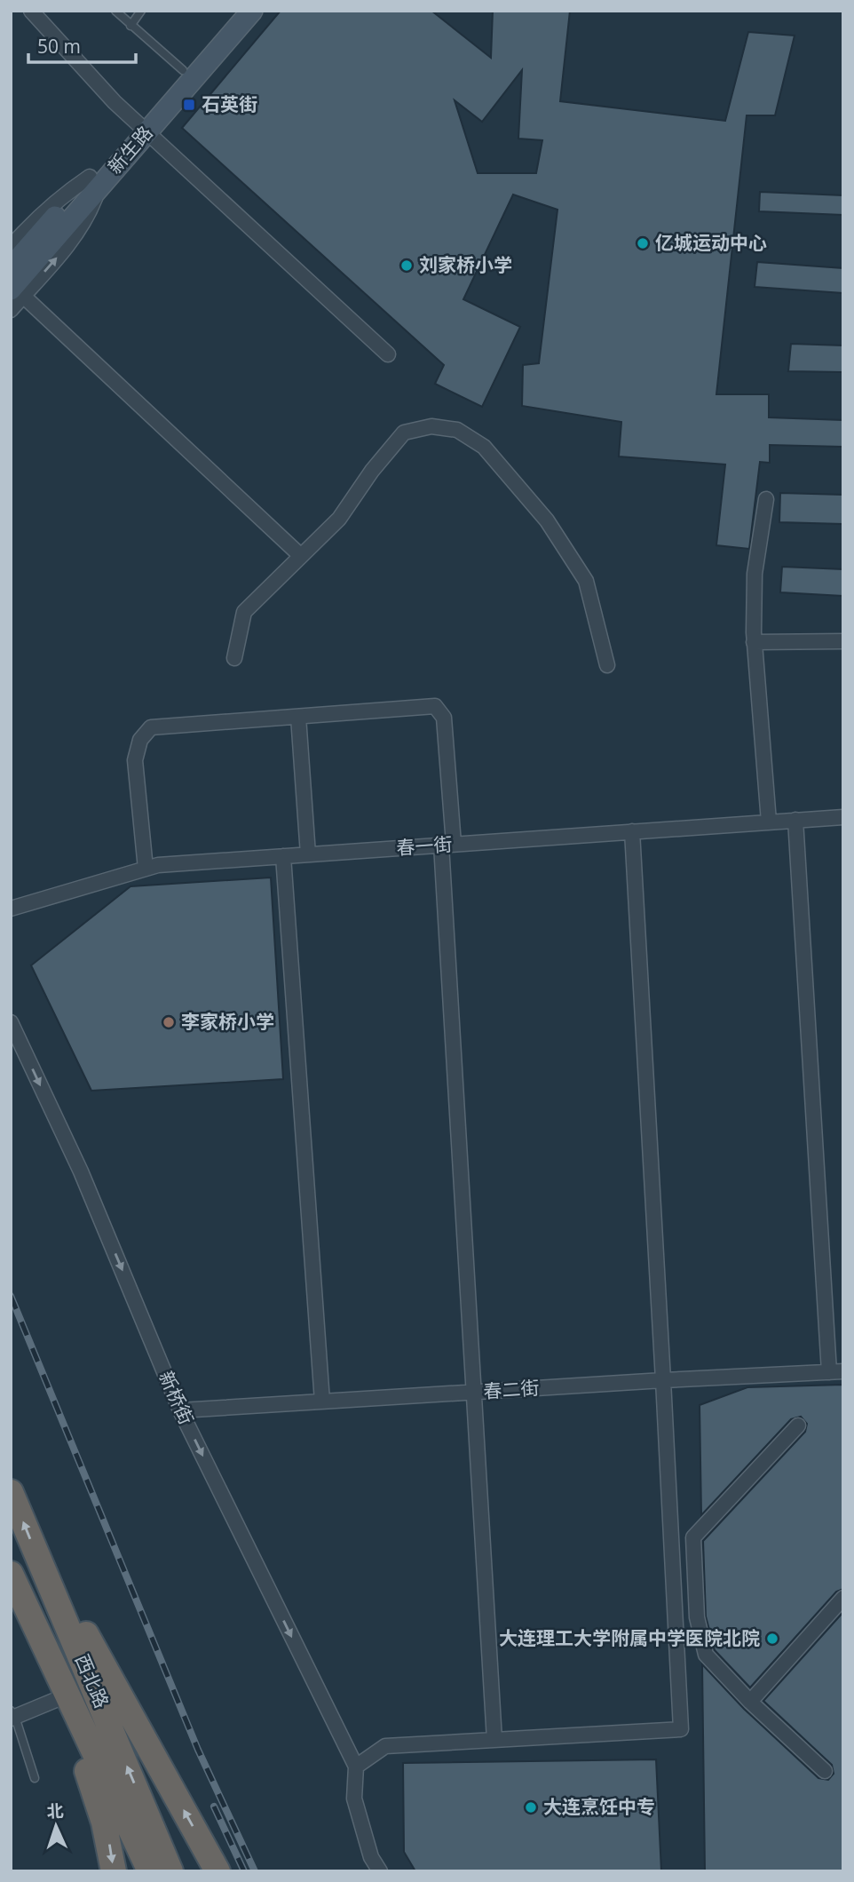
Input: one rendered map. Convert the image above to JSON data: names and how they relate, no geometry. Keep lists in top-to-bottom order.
{
  "streets": {
    "highway": ["西北路"],
    "main road": ["新生路"],
    "street": ["春一街", "春二街", "新桥街"]
  },
  "crossings": [
    ["春二街", "新桥街"]
  ],
  "one_way": ["新桥街"],
  "places": {
    "transit": ["石英街"],
    "other": [
      "亿城运动中心",
      "刘家桥小学",
      "李家桥小学",
      "大连理工大学附属中学医院北院",
      "大连烹饪中专"
    ]
  },
  "scale_bar": "50 m",
  "north": "top"
}
